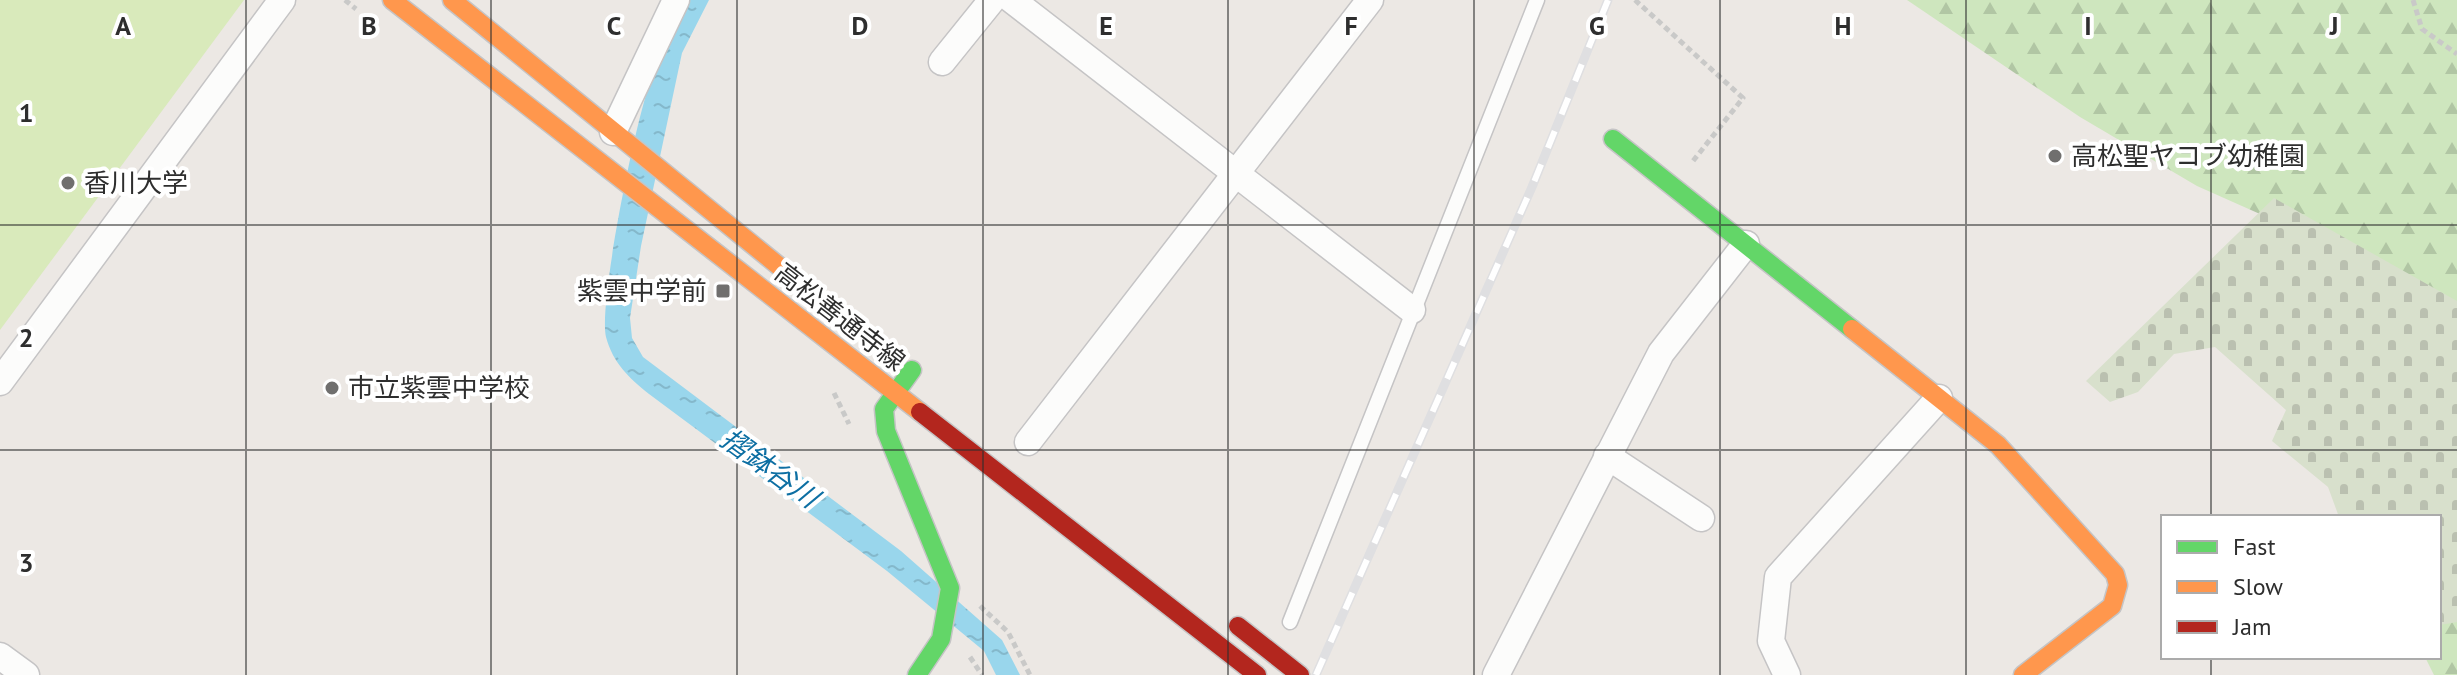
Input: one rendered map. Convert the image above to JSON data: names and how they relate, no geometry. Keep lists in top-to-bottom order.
{
  "streets": {
    "main road": ["高松善通寺線"]
  },
  "water": ["摺鉢谷川"],
  "places": {
    "other": ["高松聖ヤコブ幼稚園", "香川大学", "市立紫雲中学校"],
    "transit": ["紫雲中学前"]
  },
  "legend": ["Fast", "Slow", "Jam"],
  "grid": {
    "columns": [
      "A",
      "B",
      "C",
      "D",
      "E",
      "F",
      "G",
      "H",
      "I",
      "J"
    ],
    "rows": ["1", "2", "3"]
  }
}
